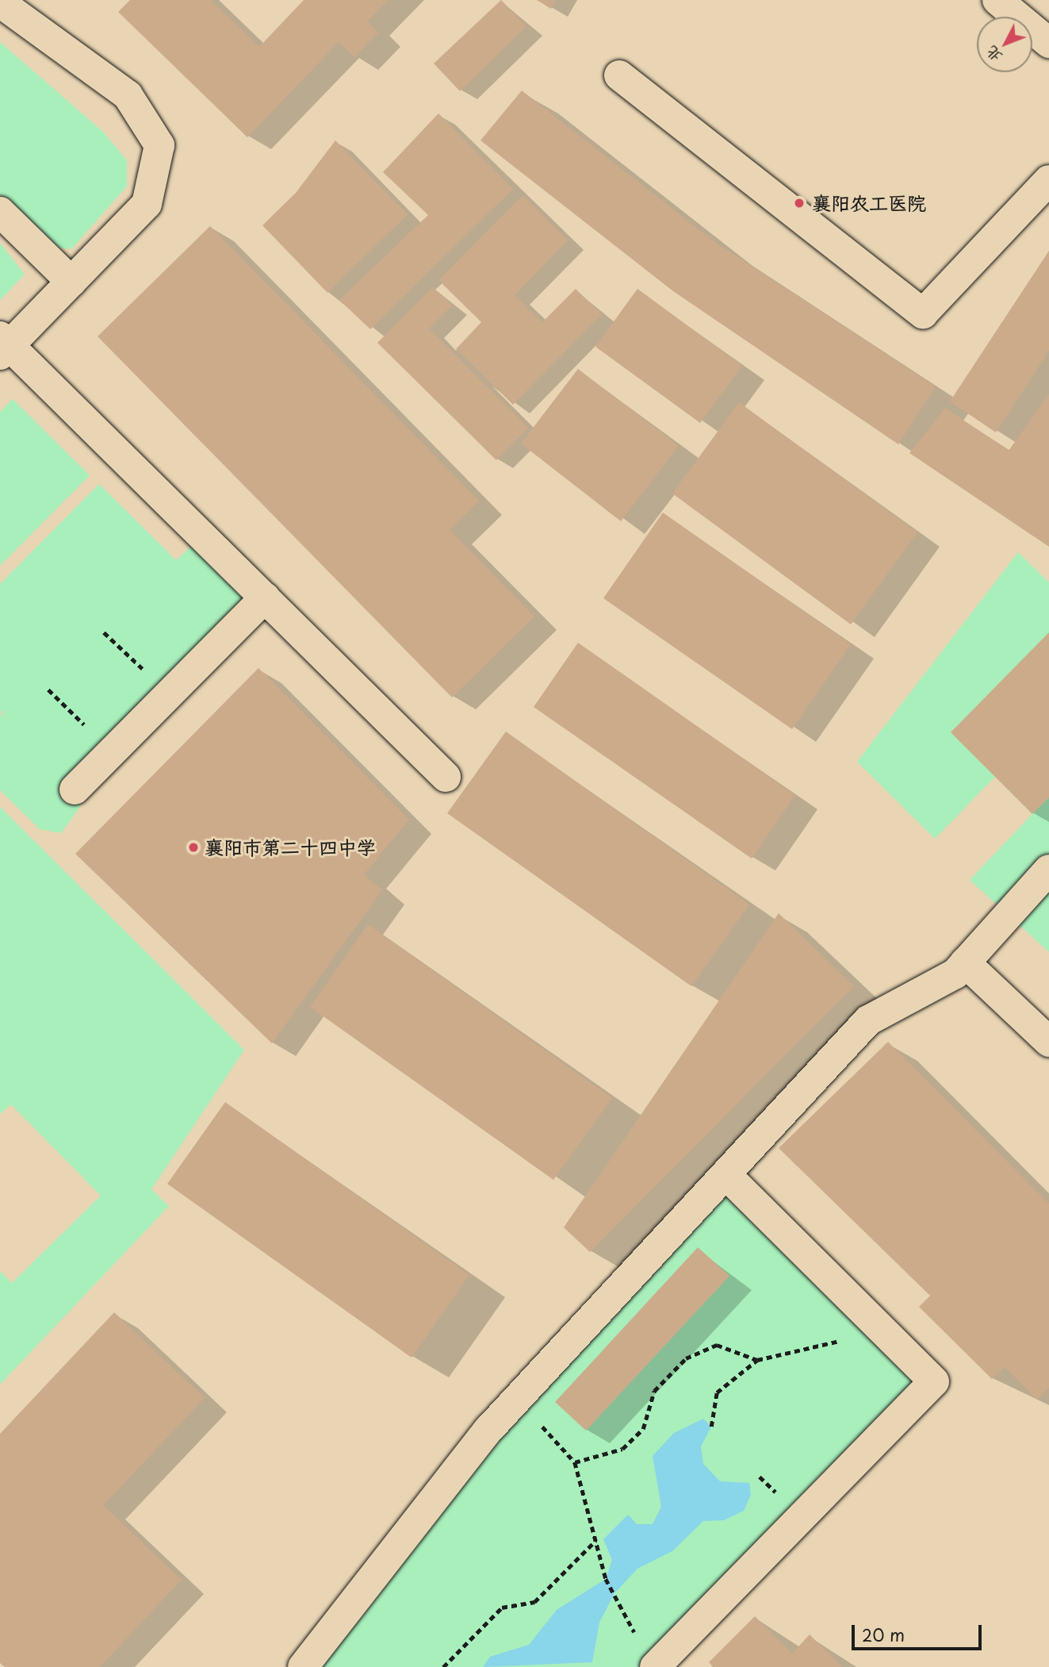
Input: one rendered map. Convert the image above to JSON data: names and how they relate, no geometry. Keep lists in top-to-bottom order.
{
  "places": ["襄阳农工医院", "襄阳市第二十四中学"],
  "scale_bar": "20 m",
  "north": "bottom left"
}
